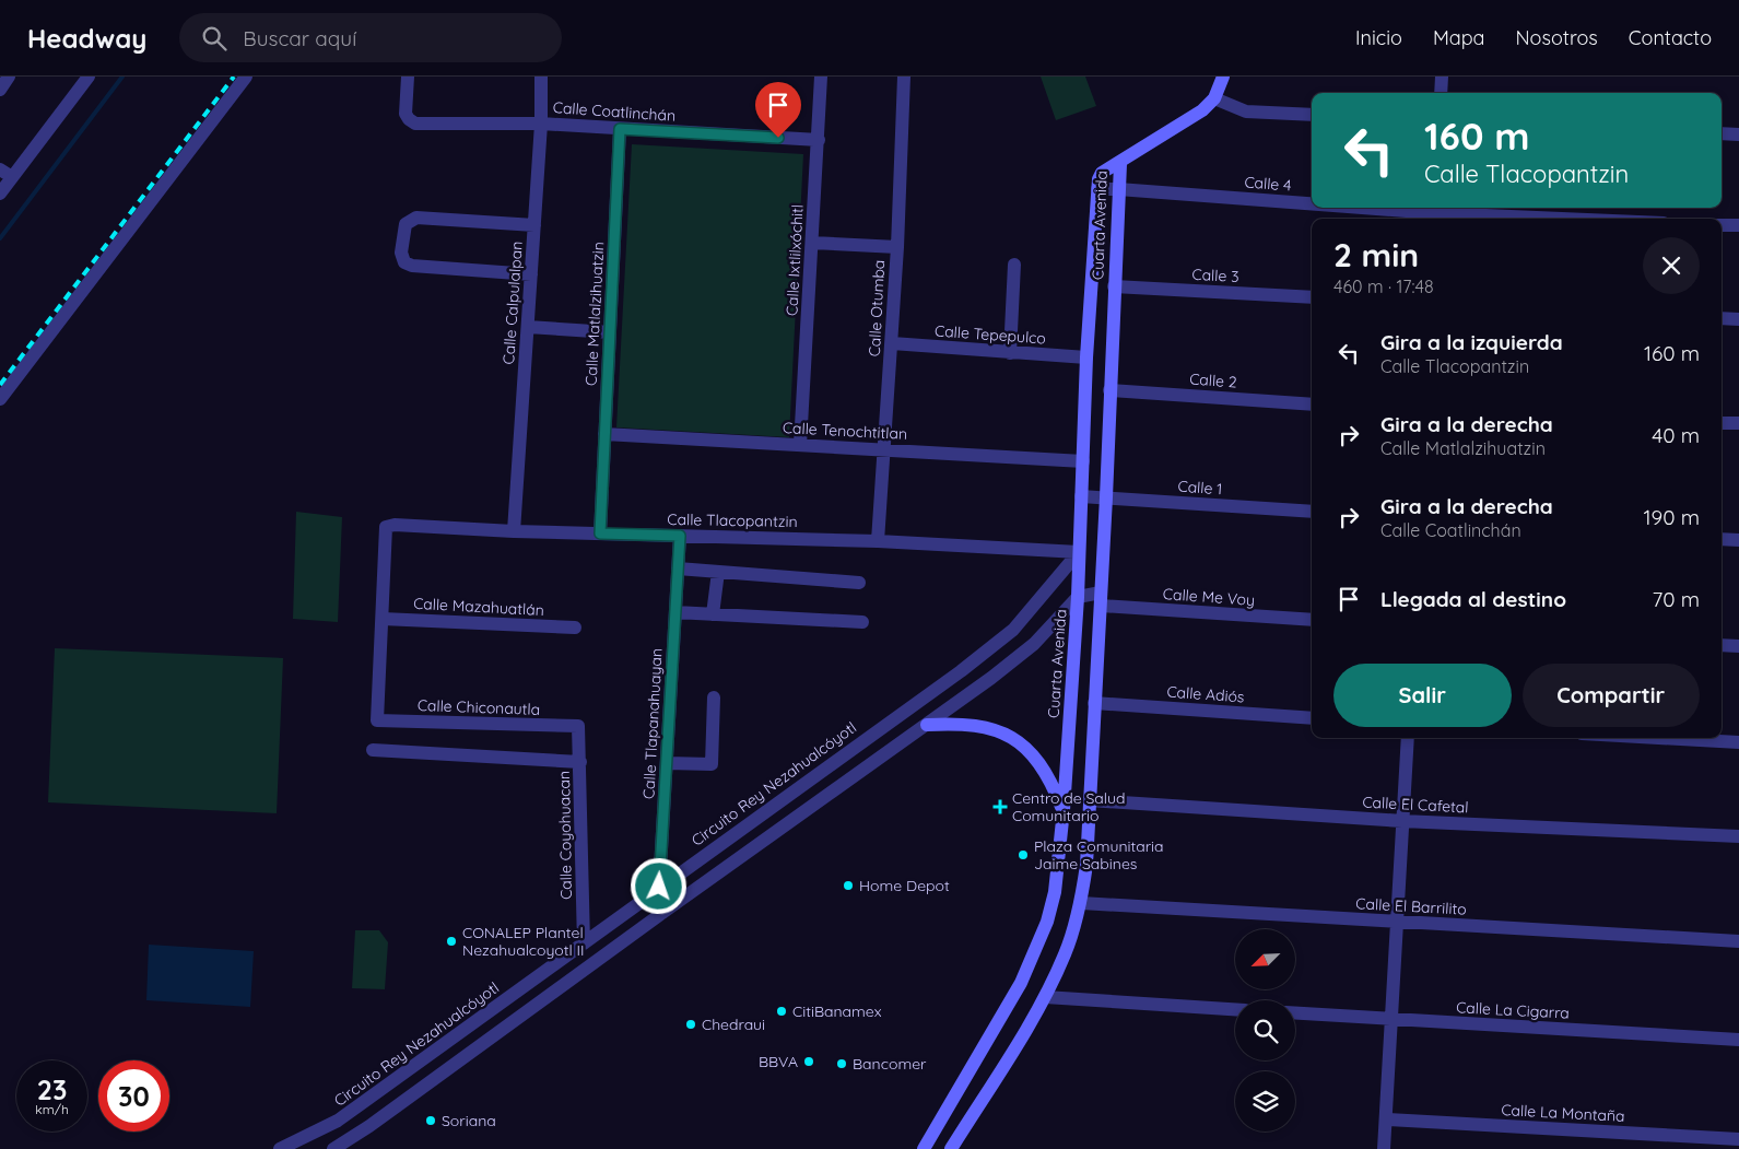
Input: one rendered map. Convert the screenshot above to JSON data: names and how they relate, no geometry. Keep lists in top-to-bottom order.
{
  "streets": {
    "main road": ["Cuarta Avenida"],
    "street": [
      "Calle Coatlinchán",
      "Calle 4",
      "Calle Ixtlilxóchitl",
      "Calle 3",
      "Calle Calpulalpan",
      "Calle Otumba",
      "Calle Matlalzihuatzin",
      "Calle Tepepulco",
      "Calle 2",
      "Calle Tenochtitlan",
      "Calle 1",
      "Calle Tlacopantzin",
      "Calle Me Voy",
      "Calle Mazahuatlán",
      "Calle Adiós",
      "Calle Chiconautla",
      "Calle Tlapanahuayan",
      "Circuito Rey Nezahualcóyotl",
      "Calle El Cafetal",
      "Calle Coyohuacan",
      "Calle El Barrilito",
      "Calle La Cigarra",
      "Calle La Montaña"
    ]
  },
  "crossings": [
    ["Calle Coatlinchán", "Calle Ixtlilxóchitl"],
    ["Calle Coatlinchán", "Calle Calpulalpan"],
    ["Calle Coatlinchán", "Calle Matlalzihuatzin"],
    ["Calle 4", "Cuarta Avenida"],
    ["Cuarta Avenida", "Calle 3"],
    ["Cuarta Avenida", "Calle Tepepulco"],
    ["Cuarta Avenida", "Calle 2"],
    ["Cuarta Avenida", "Calle Tenochtitlan"],
    ["Cuarta Avenida", "Calle 1"],
    ["Cuarta Avenida", "Calle Tlacopantzin"],
    ["Cuarta Avenida", "Calle Me Voy"],
    ["Cuarta Avenida", "Calle Adiós"],
    ["Cuarta Avenida", "Circuito Rey Nezahualcóyotl"],
    ["Cuarta Avenida", "Calle El Cafetal"],
    ["Cuarta Avenida", "Calle El Barrilito"],
    ["Calle Ixtlilxóchitl", "Calle Tenochtitlan"],
    ["Calle Calpulalpan", "Calle Tlacopantzin"],
    ["Calle Otumba", "Calle Tepepulco"],
    ["Calle Otumba", "Calle Tenochtitlan"],
    ["Calle Otumba", "Calle Tlacopantzin"],
    ["Calle Matlalzihuatzin", "Calle Tenochtitlan"],
    ["Calle Matlalzihuatzin", "Calle Tlacopantzin"],
    ["Calle Tlacopantzin", "Calle Mazahuatlán"],
    ["Calle Tlacopantzin", "Calle Chiconautla"],
    ["Calle Tlacopantzin", "Calle Tlapanahuayan"],
    ["Calle Tlacopantzin", "Circuito Rey Nezahualcóyotl"],
    ["Calle Mazahuatlán", "Calle Chiconautla"],
    ["Calle Chiconautla", "Calle Coyohuacan"],
    ["Calle Tlapanahuayan", "Circuito Rey Nezahualcóyotl"],
    ["Circuito Rey Nezahualcóyotl", "Calle Coyohuacan"]
  ],
  "places": {
    "health": ["Centro de Salud Comunitario"],
    "other": [
      "Plaza Comunitaria Jaime Sabines",
      "Home Depot",
      "CONALEP Plantel Nezahualcoyotl II",
      "CitiBanamex",
      "Chedraui",
      "BBVA",
      "Bancomer",
      "Soriana"
    ]
  },
  "north": "bottom left",
  "page": {
    "header": "Headway",
    "search": "Buscar aquí",
    "nav": [
      "Inicio",
      "Mapa",
      "Nosotros",
      "Contacto"
    ],
    "turn": ["160 m", "Calle Tlacopantzin"],
    "heading": ["2 min", "460 m · 17:48"],
    "list": [
      {
        "name": "Gira a la izquierda",
        "note": "Calle Tlacopantzin",
        "value": "160 m"
      },
      {
        "name": "Gira a la derecha",
        "note": "Calle Matlalzihuatzin",
        "value": "40 m"
      },
      {
        "name": "Gira a la derecha",
        "note": "Calle Coatlinchán",
        "value": "190 m"
      },
      {
        "name": "Llegada al destino",
        "value": "70 m"
      }
    ],
    "buttons": ["Salir", "Compartir"],
    "speed": "23 km/h",
    "limit": "30"
  }
}
